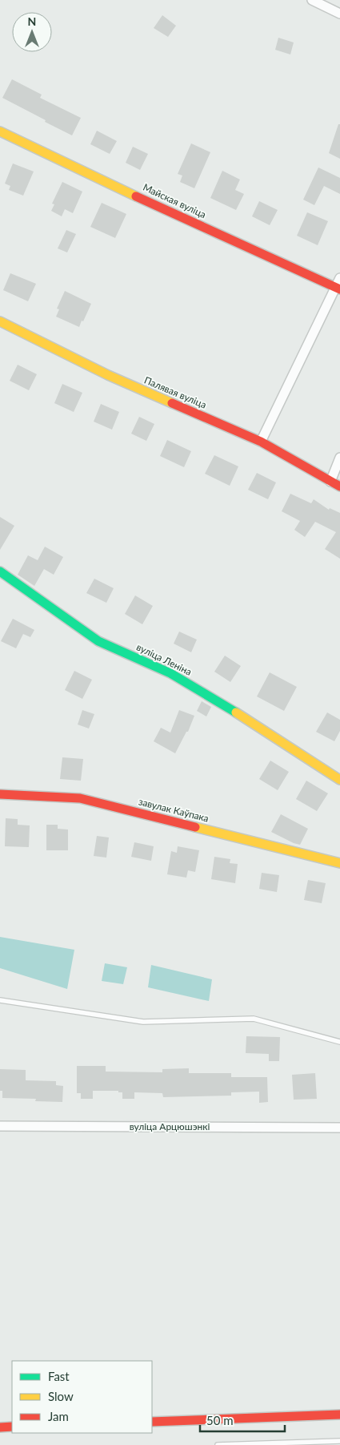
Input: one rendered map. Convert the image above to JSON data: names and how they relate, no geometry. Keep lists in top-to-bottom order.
{
  "streets": {
    "street": [
      "Майская вуліца",
      "Палявая вуліца",
      "вуліца Леніна",
      "завулак Каўпака",
      "вуліца Арцюшэнкі"
    ]
  },
  "legend": ["Fast", "Slow", "Jam"],
  "scale_bar": "50 m",
  "north": "top"
}
